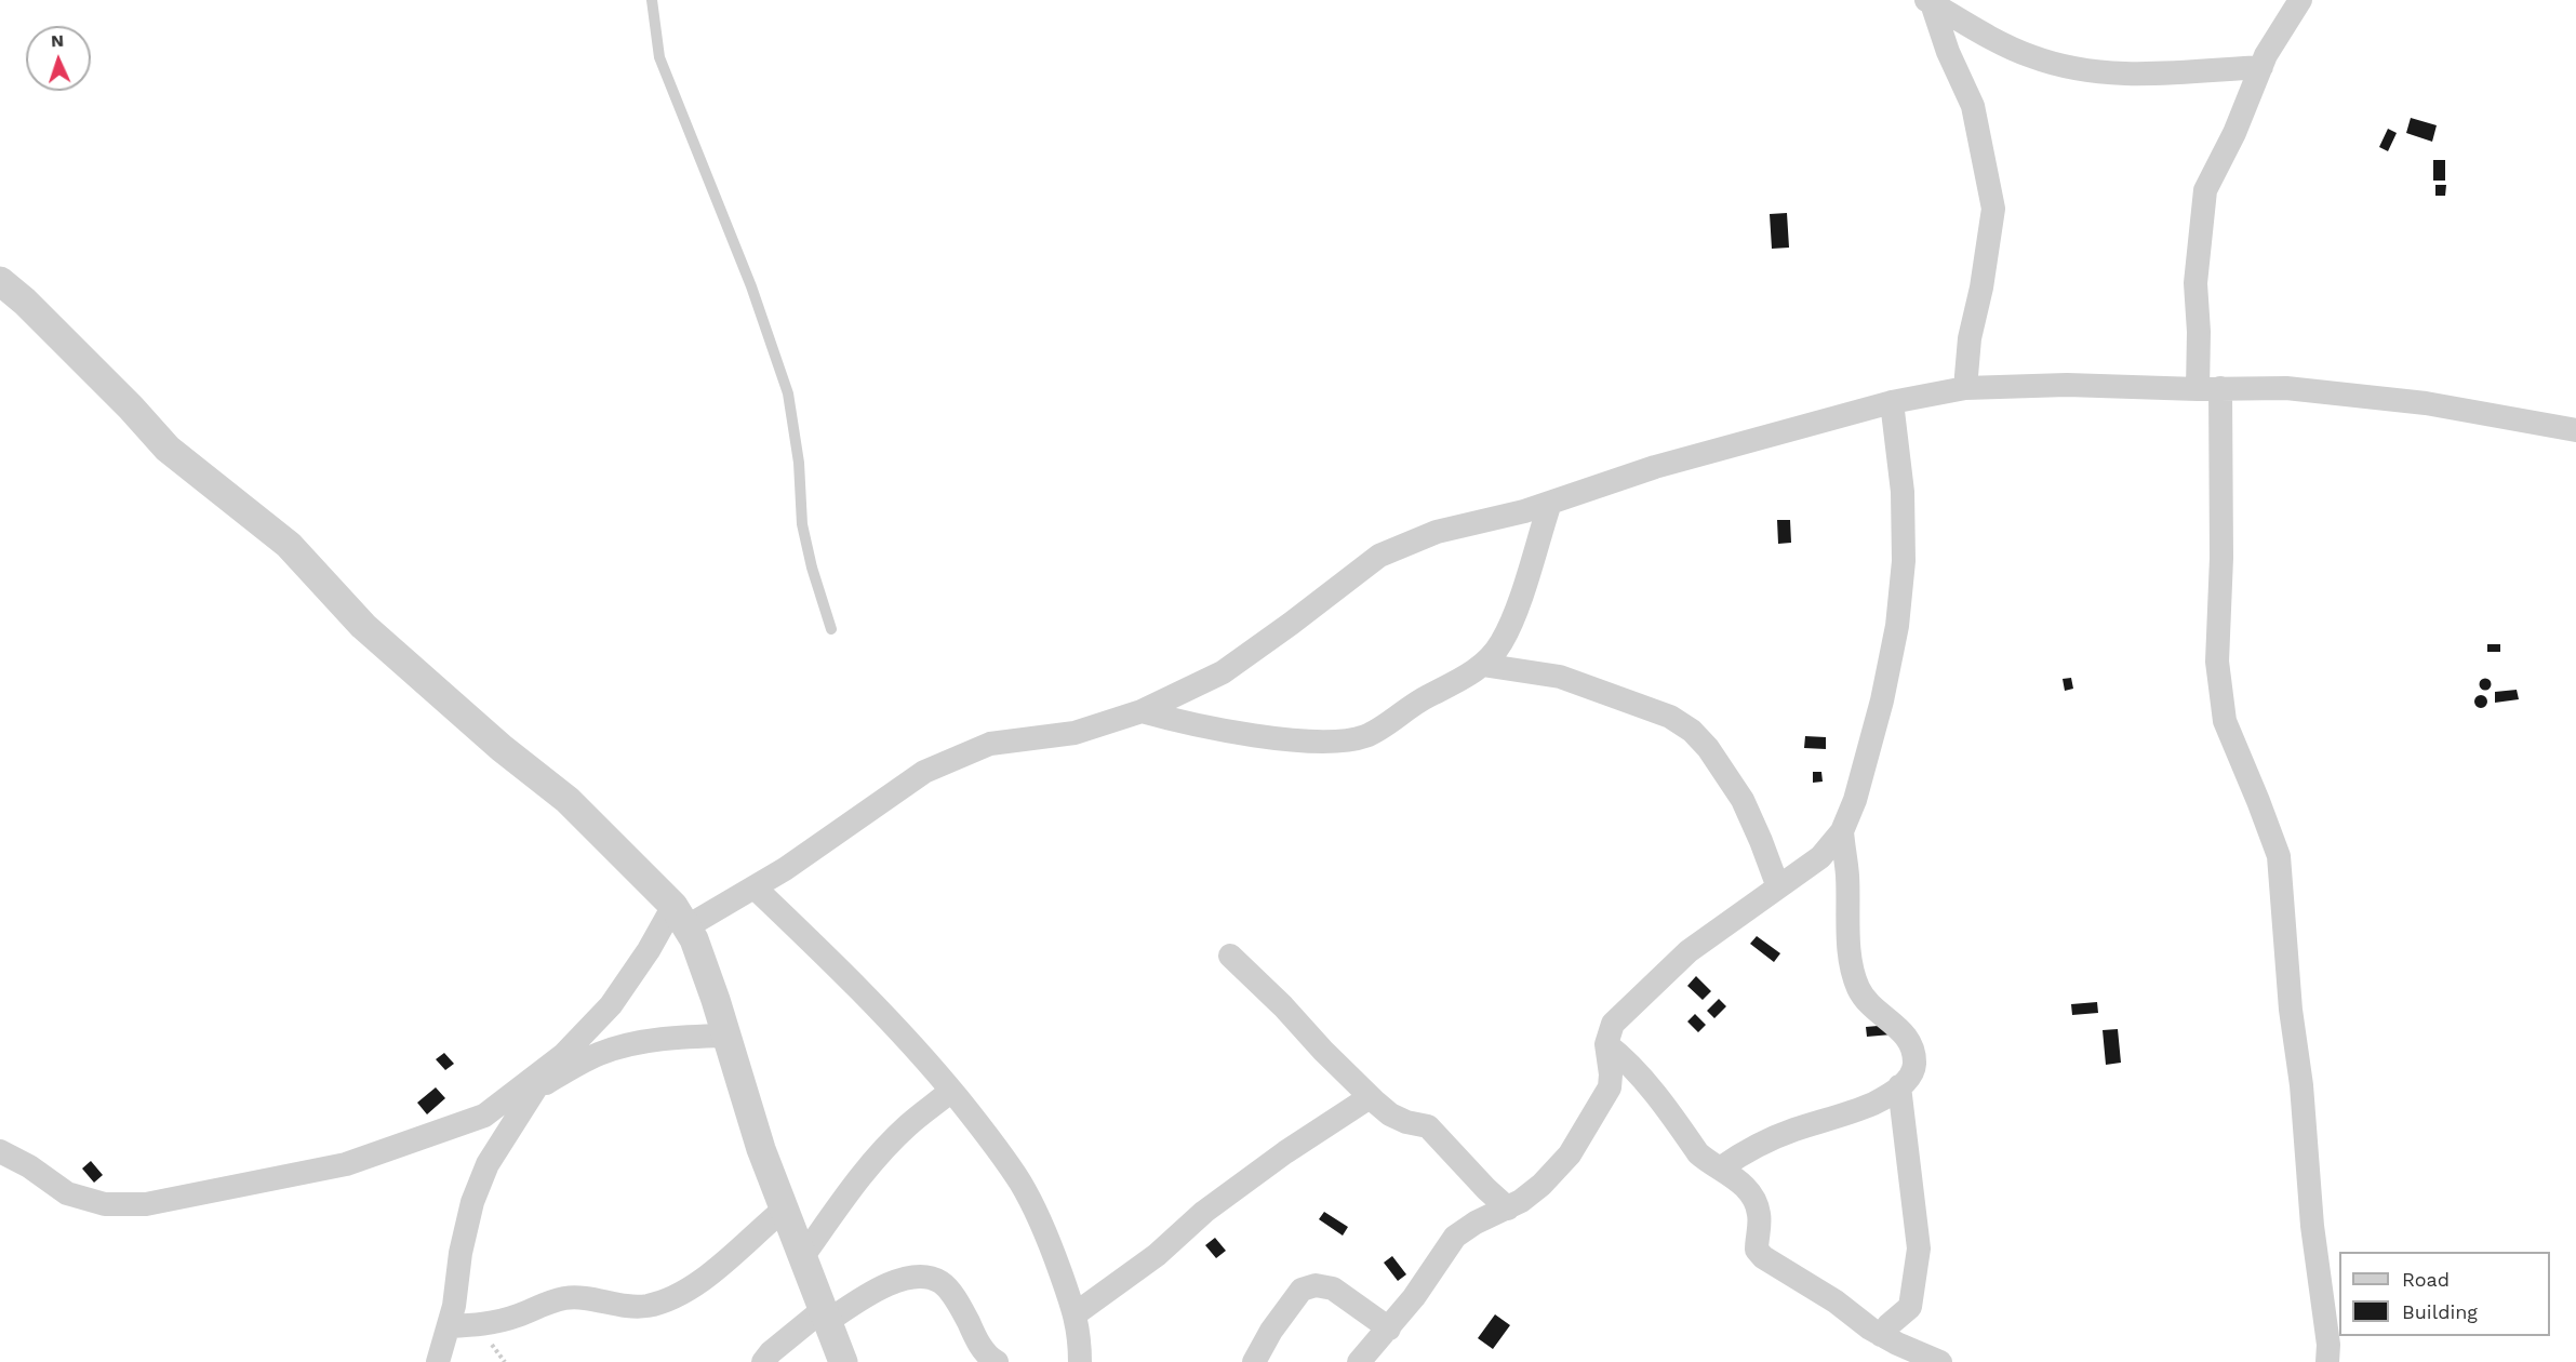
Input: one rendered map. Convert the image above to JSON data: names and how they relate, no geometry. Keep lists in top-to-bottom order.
{
  "legend": ["Road", "Building"],
  "north": "top"
}
